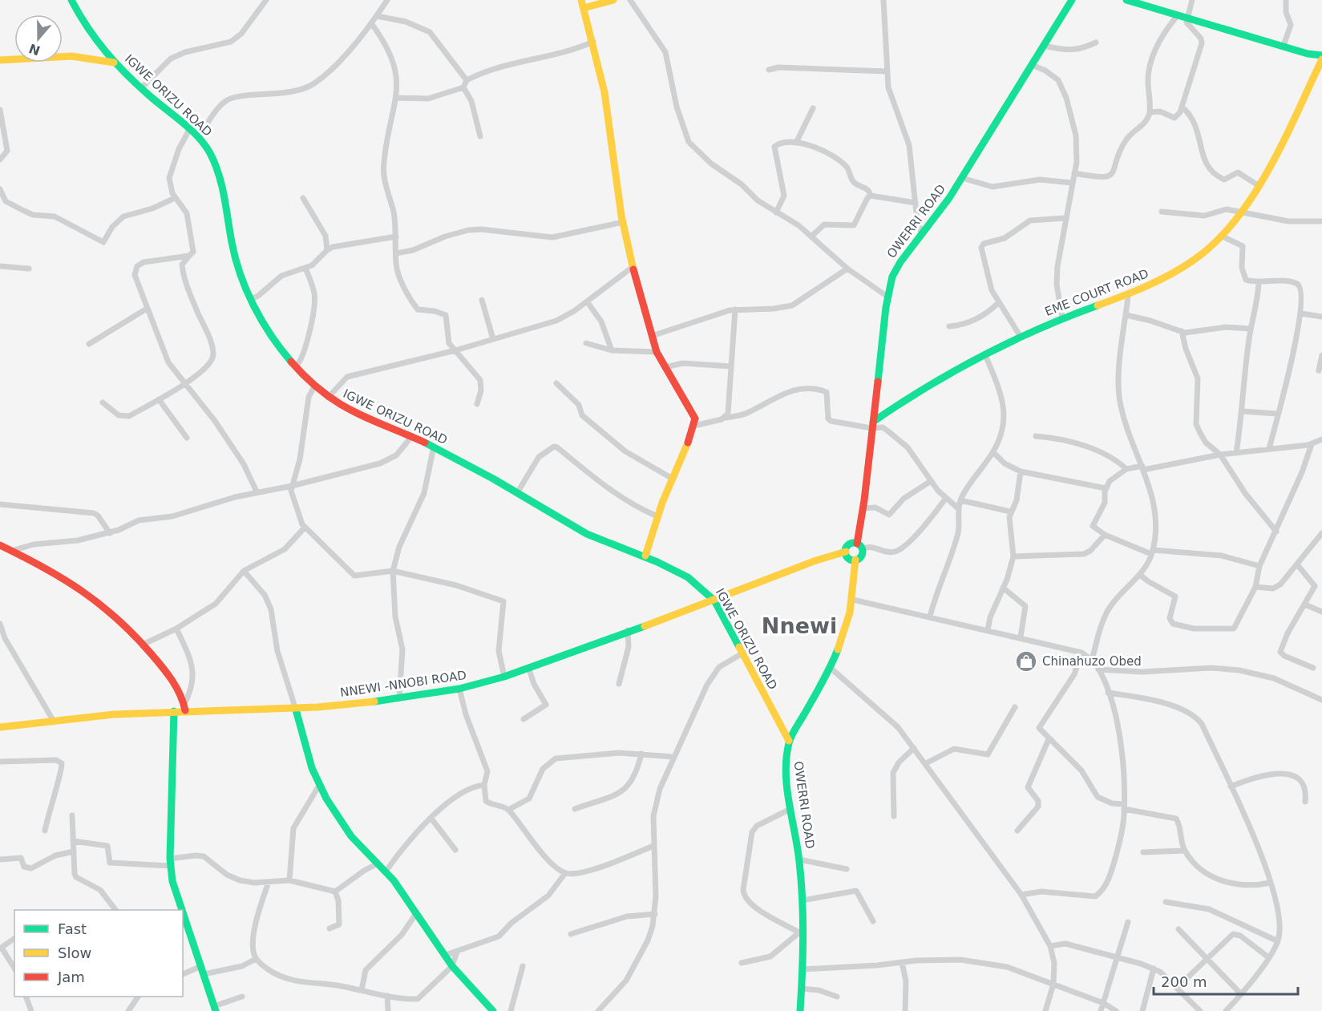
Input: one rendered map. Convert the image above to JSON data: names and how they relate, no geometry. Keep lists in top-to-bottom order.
{
  "streets": {
    "main road": [
      "IGWE ORIZU ROAD",
      "OWERRI ROAD",
      "EME COURT ROAD",
      "NNEWI -NNOBI ROAD"
    ]
  },
  "crossings": [
    ["IGWE ORIZU ROAD", "OWERRI ROAD"],
    ["IGWE ORIZU ROAD", "NNEWI -NNOBI ROAD"],
    ["OWERRI ROAD", "EME COURT ROAD"],
    ["OWERRI ROAD", "NNEWI -NNOBI ROAD"]
  ],
  "districts": ["Nnewi"],
  "places": {
    "shop": ["Chinahuzo Obed"]
  },
  "legend": ["Fast", "Slow", "Jam"],
  "scale_bar": "200 m",
  "north": "bottom"
}
